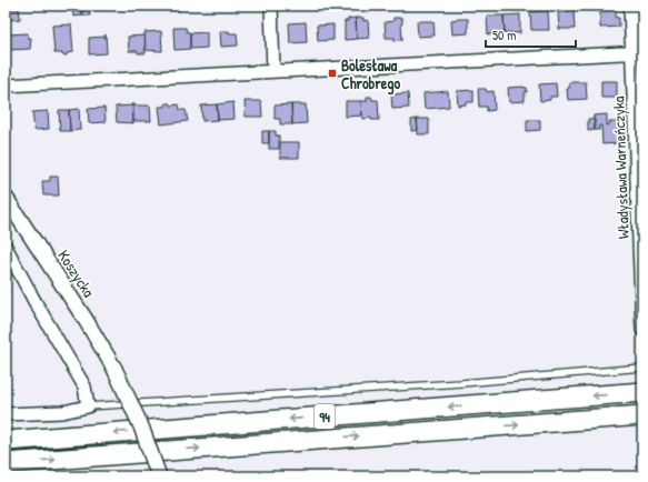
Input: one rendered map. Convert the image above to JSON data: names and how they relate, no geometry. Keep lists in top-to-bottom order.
{
  "streets": {
    "main road": ["94"],
    "street": ["Władysława Warneńczyka", "Koszycka"]
  },
  "places": {
    "transit": ["Bolesława Chrobrego"]
  },
  "scale_bar": "50 m"
}
